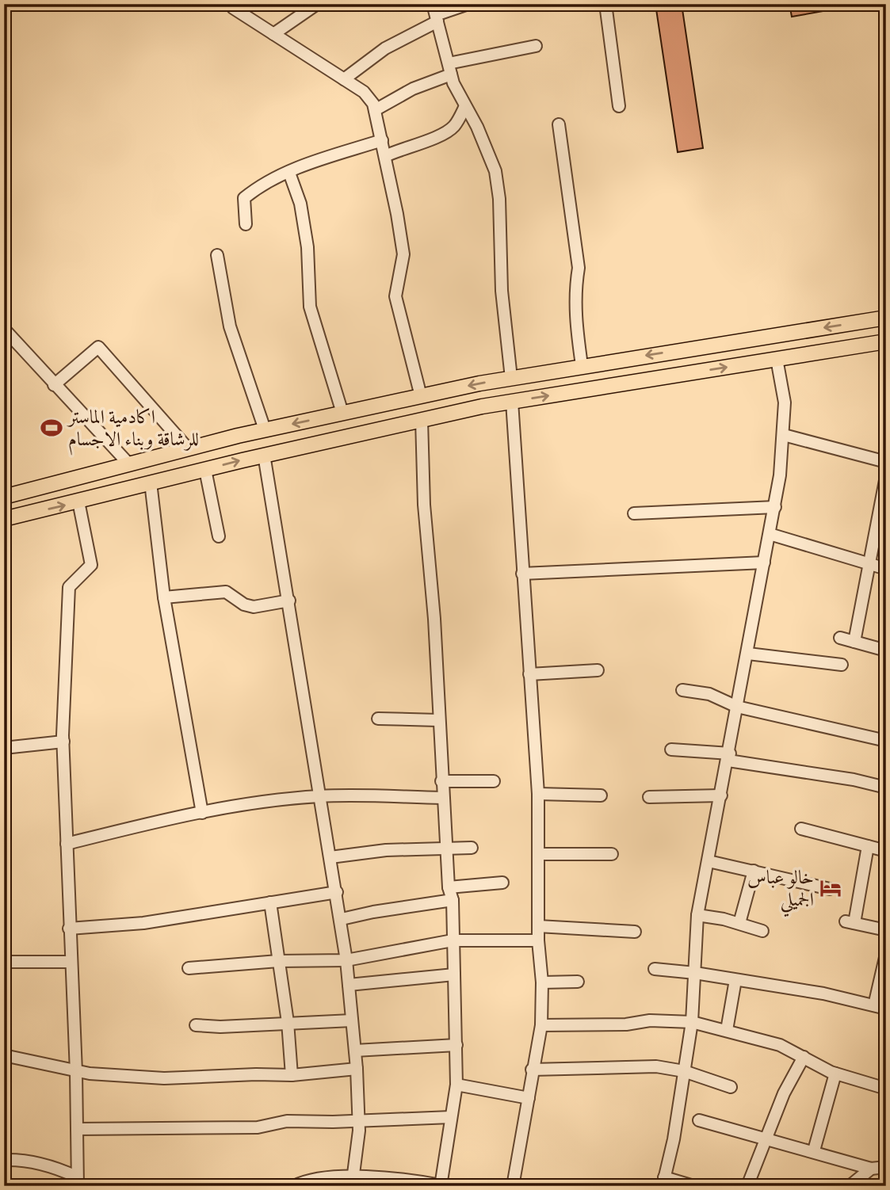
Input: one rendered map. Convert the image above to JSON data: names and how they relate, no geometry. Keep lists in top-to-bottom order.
{
  "places": {
    "sports": ["اكادمية الماستر للرشاقة وبناء الاجسام"],
    "hotel": ["خالو عباس الجميلي"]
  }
}
